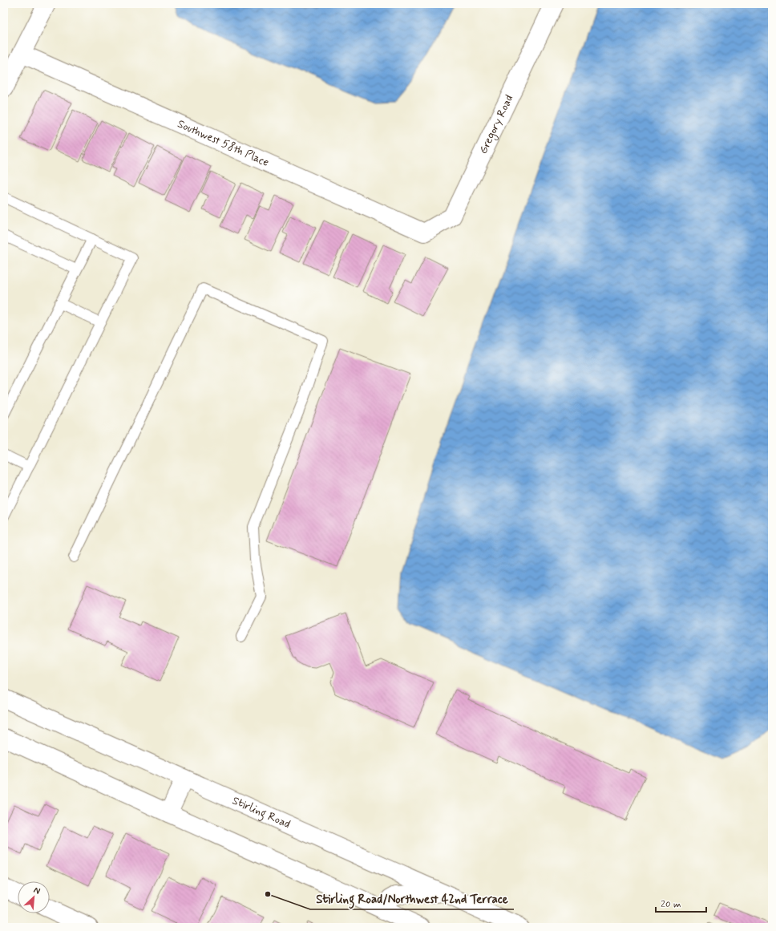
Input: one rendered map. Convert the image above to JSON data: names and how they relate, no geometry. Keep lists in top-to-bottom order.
{
  "streets": {
    "main road": ["Gregory Road", "Southwest 58th Place", "Stirling Road"]
  },
  "crossings": [
    ["Gregory Road", "Southwest 58th Place"]
  ],
  "places": ["Stirling Road/Northwest 42nd Terrace"],
  "scale_bar": "20 m",
  "north": "top right"
}
